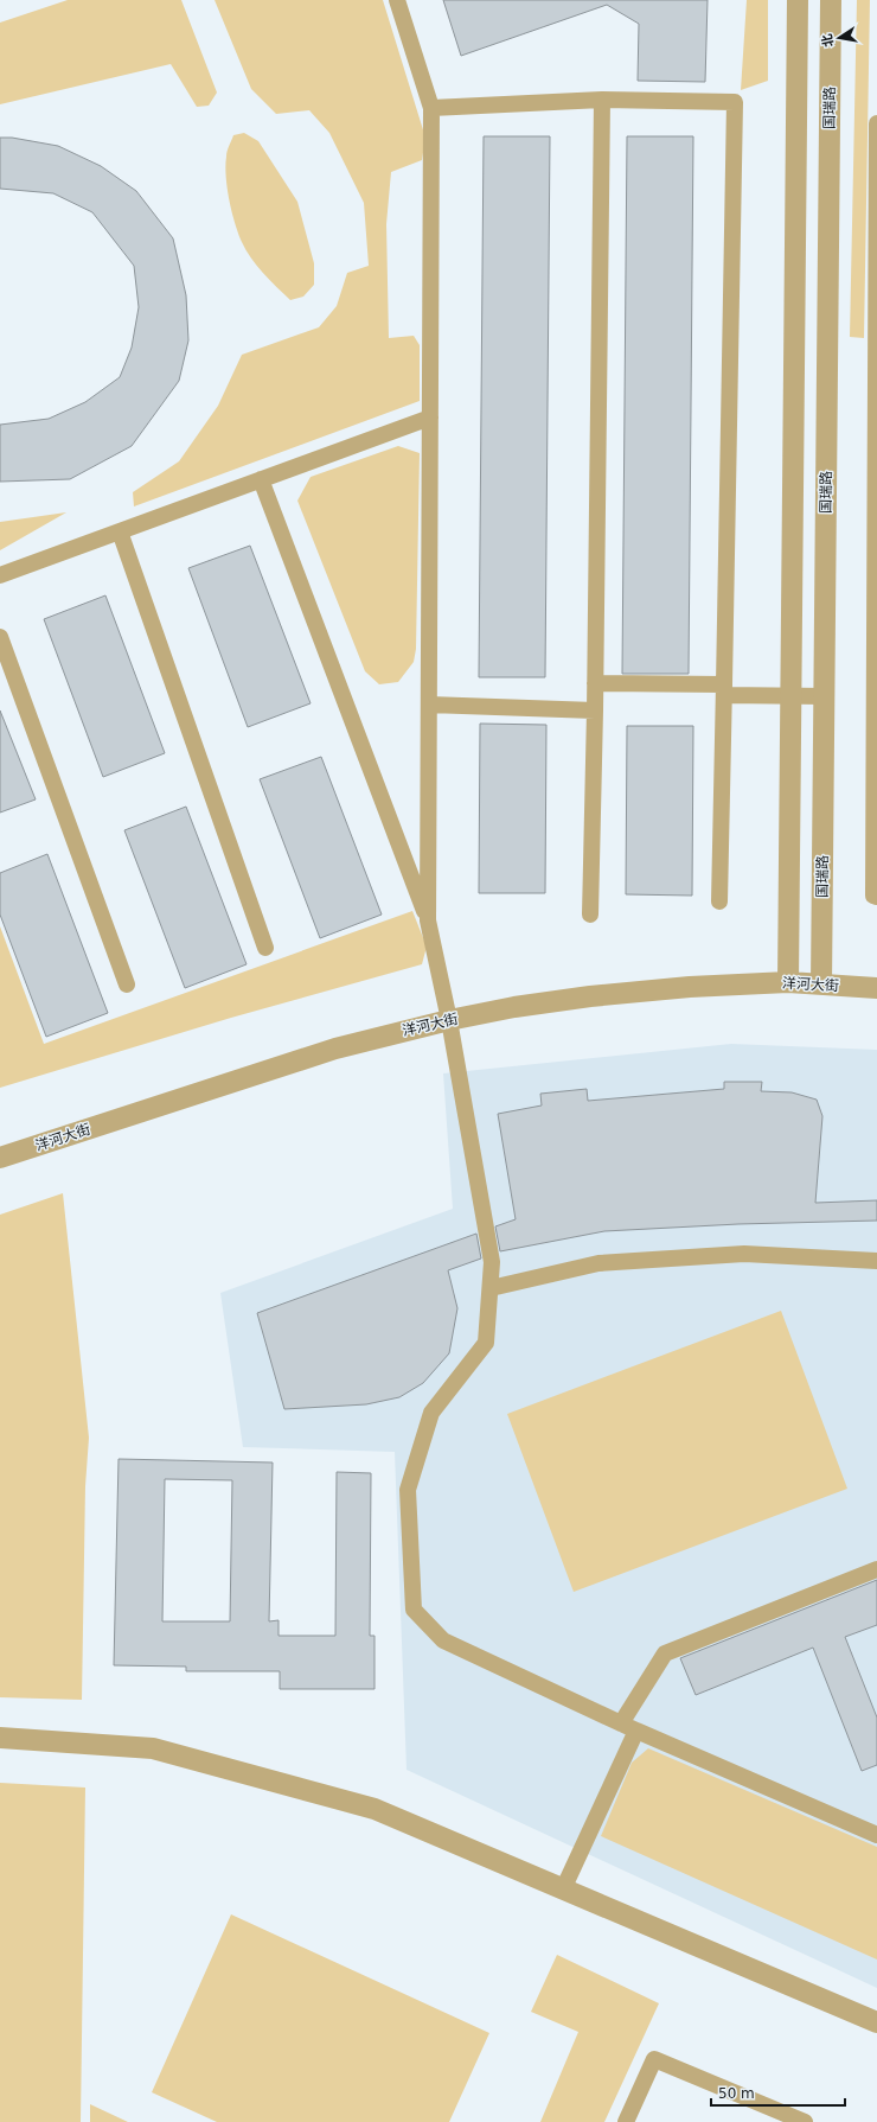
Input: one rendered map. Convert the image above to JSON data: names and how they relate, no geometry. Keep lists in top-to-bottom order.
{
  "streets": {
    "street": ["国瑞路", "洋河大街"]
  },
  "crossings": [
    ["国瑞路", "洋河大街"]
  ],
  "scale_bar": "50 m",
  "north": "left"
}
